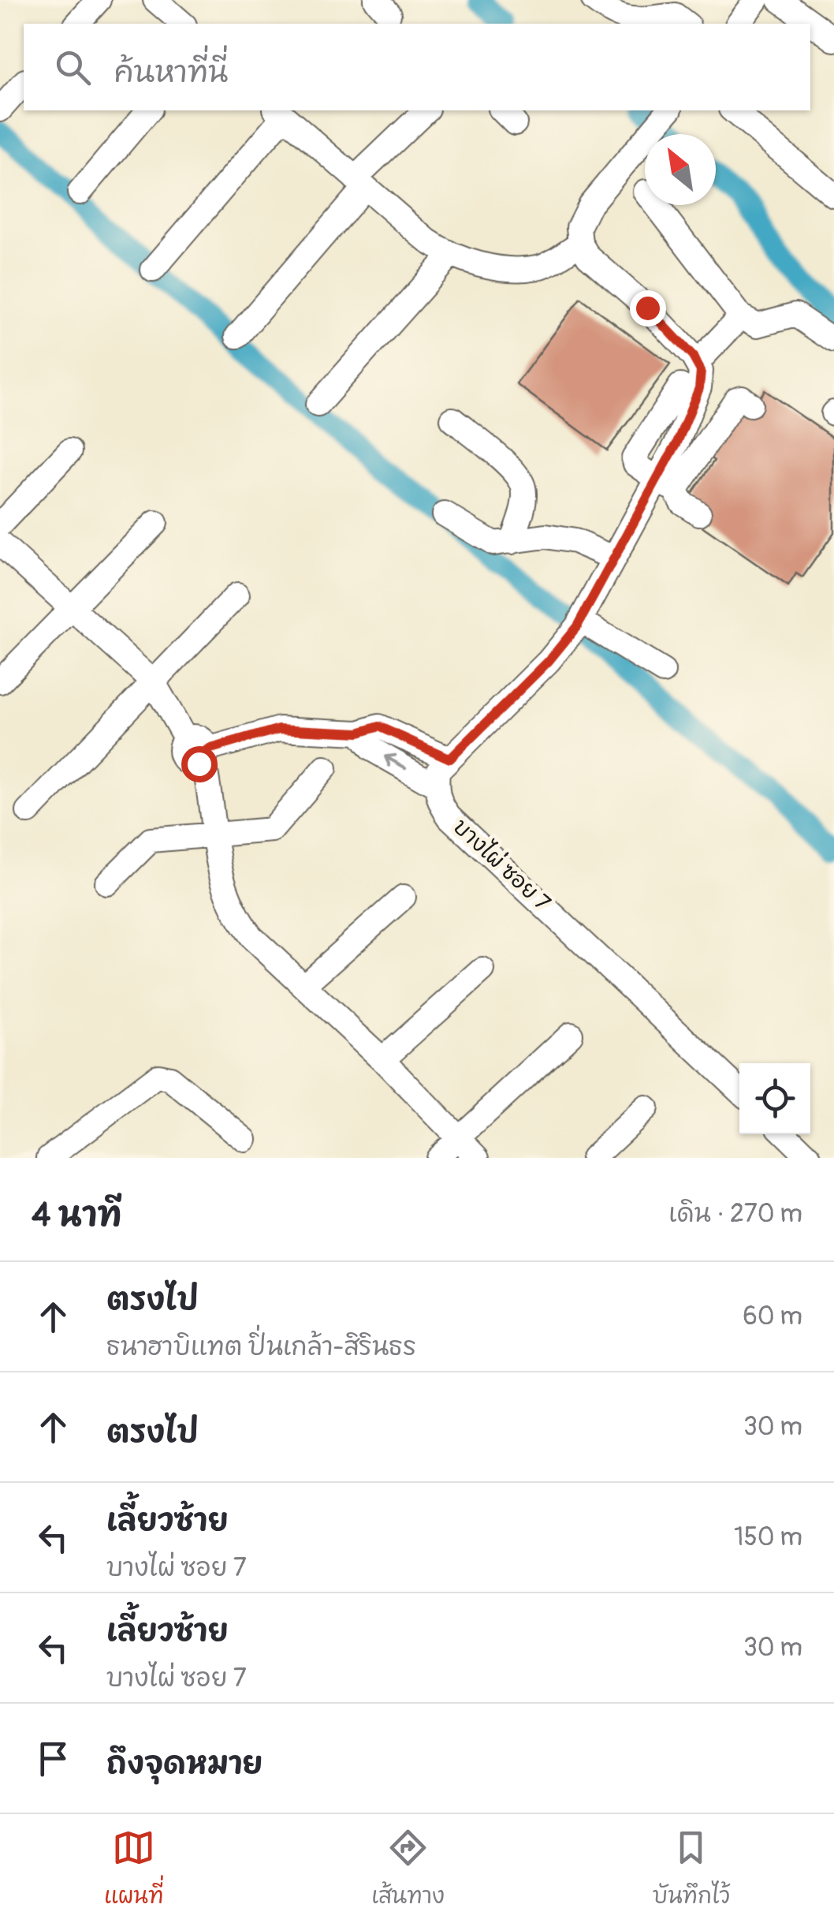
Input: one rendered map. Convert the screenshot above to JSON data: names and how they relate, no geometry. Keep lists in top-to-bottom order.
{
  "streets": {
    "street": ["บางไผ่ ซอย 7"]
  },
  "north": "top left",
  "page": {
    "search": "ค้นหาที่นี่",
    "heading": ["4 นาที", "เดิน · 270 m"],
    "list": [
      ["ตรงไป", "ธนาฮาบิแทต ปิ่นเกล้า-สิรินธร", "60 m"],
      ["ตรงไป", "30 m"],
      ["เลี้ยวซ้าย", "บางไผ่ ซอย 7", "150 m"],
      ["เลี้ยวซ้าย", "บางไผ่ ซอย 7", "30 m"],
      "ถึงจุดหมาย"
    ],
    "nav": ["แผนที่", "เส้นทาง", "บันทึกไว้"]
  }
}
